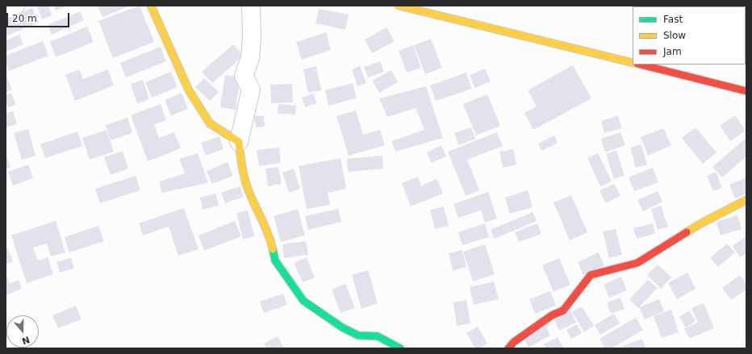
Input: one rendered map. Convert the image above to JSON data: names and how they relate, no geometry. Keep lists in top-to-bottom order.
{
  "legend": ["Fast", "Slow", "Jam"],
  "scale_bar": "20 m",
  "north": "bottom"
}
